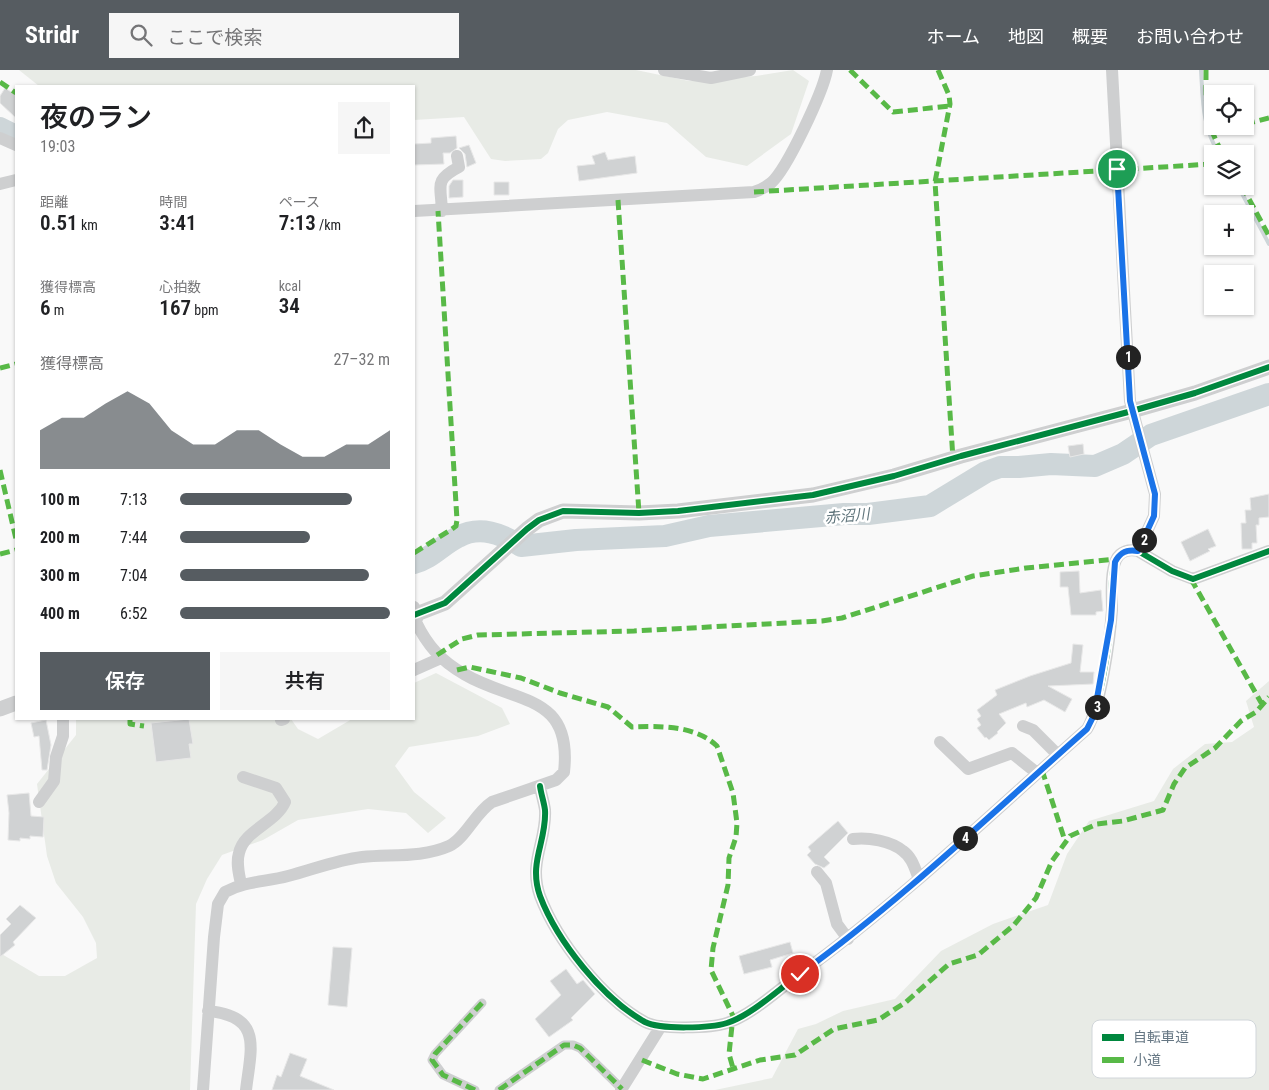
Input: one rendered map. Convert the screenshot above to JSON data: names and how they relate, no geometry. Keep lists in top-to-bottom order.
{
  "water": ["赤沼川"],
  "legend": ["自転車道", "小道"],
  "page": {
    "header": "Stridr",
    "search": "ここで検索",
    "nav": [
      "ホーム",
      "地図",
      "概要",
      "お問い合わせ"
    ],
    "map_buttons": ["+", "−"],
    "heading": ["夜のラン", "19:03"],
    "stats": [
      ["距離", "0.51 km"],
      ["時間", "3:41"],
      ["ペース", "7:13 /km"],
      ["獲得標高", "6 m"],
      ["心拍数", "167 bpm"],
      ["kcal", "34"]
    ],
    "chart": ["獲得標高", "27–32 m"],
    "pins": [
      "1",
      "2",
      "3",
      "4"
    ],
    "list": [
      {
        "name": "100 m",
        "note": "7:13"
      },
      {
        "name": "200 m",
        "note": "7:44"
      },
      {
        "name": "300 m",
        "note": "7:04"
      },
      {
        "name": "400 m",
        "note": "6:52"
      }
    ],
    "buttons": ["保存", "共有"]
  }
}
